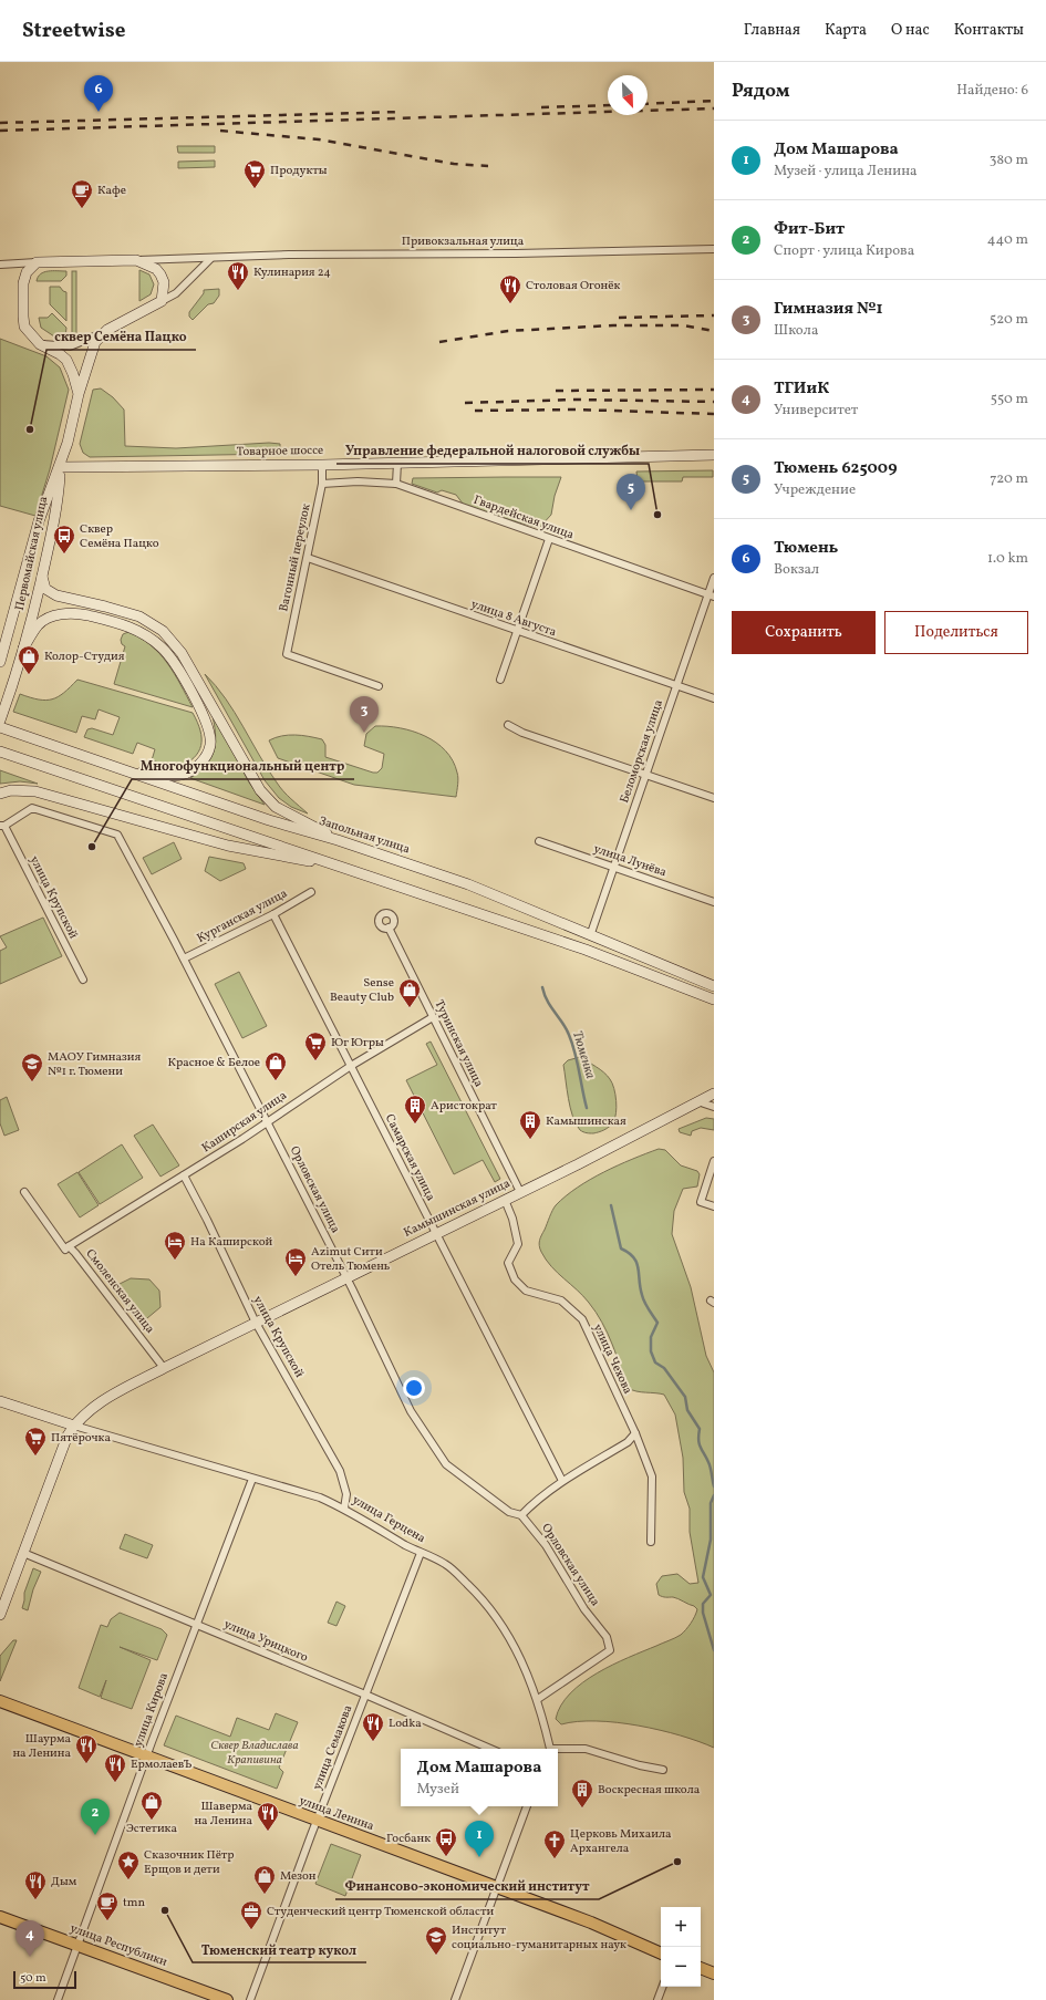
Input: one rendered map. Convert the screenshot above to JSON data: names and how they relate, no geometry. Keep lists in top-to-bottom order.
{
  "streets": {
    "main road": ["улица Ленина", "улица Республики"],
    "street": [
      "Привокзальная улица",
      "Товарное шоссе",
      "Гвардейская улица",
      "Первомайская улица",
      "Вагонный переулок",
      "улица 8 Августа",
      "Беломорская улица",
      "Запольная улица",
      "улица Лунёва",
      "улица Крупской",
      "Курганская улица",
      "Туринская улица",
      "Каширская улица",
      "Самарская улица",
      "Орловская улица",
      "Камышинская улица",
      "Смоленская улица",
      "улица Чехова",
      "улица Герцена",
      "улица Урицкого",
      "улица Кирова",
      "улица Семакова"
    ]
  },
  "crossings": [
    ["Товарное шоссе", "Первомайская улица"],
    ["Товарное шоссе", "Вагонный переулок"],
    ["Гвардейская улица", "Вагонный переулок"],
    ["Гвардейская улица", "Беломорская улица"],
    ["Вагонный переулок", "улица 8 Августа"],
    ["улица 8 Августа", "Беломорская улица"],
    ["Беломорская улица", "Запольная улица"],
    ["Беломорская улица", "улица Лунёва"],
    ["улица Крупской", "Каширская улица"],
    ["улица Крупской", "Орловская улица"],
    ["улица Крупской", "Камышинская улица"],
    ["улица Крупской", "улица Герцена"],
    ["Курганская улица", "Самарская улица"],
    ["Курганская улица", "Орловская улица"],
    ["Туринская улица", "Каширская улица"],
    ["Туринская улица", "Камышинская улица"],
    ["Каширская улица", "Самарская улица"],
    ["Каширская улица", "Орловская улица"],
    ["Каширская улица", "Смоленская улица"],
    ["Самарская улица", "Камышинская улица"],
    ["Орловская улица", "Камышинская улица"],
    ["Орловская улица", "улица Герцена"],
    ["Камышинская улица", "Смоленская улица"],
    ["Камышинская улица", "улица Чехова"],
    ["Камышинская улица", "улица Герцена"],
    ["улица Герцена", "улица Кирова"],
    ["улица Герцена", "улица Семакова"],
    ["улица Урицкого", "улица Кирова"],
    ["улица Урицкого", "улица Семакова"],
    ["улица Кирова", "улица Ленина"],
    ["улица Кирова", "улица Республики"],
    ["улица Семакова", "улица Ленина"]
  ],
  "water": ["Тюменка"],
  "parks": ["Сквер Владислава Крапивина"],
  "places": {
    "supermarket": ["Продукты", "Юг Югры", "Пятёрочка"],
    "cafe": ["Кафе", "tmn"],
    "restaurant": [
      "Кулинария 24",
      "Столовая Огонёк",
      "Lodka",
      "Шаурма на Ленина",
      "ЕрмолаевЪ",
      "Шаверма на Ленина",
      "Дым"
    ],
    "other": [
      "сквер Семёна Пацко",
      "Управление федеральной налоговой службы",
      "Многофункциональный центр",
      "Финансово-экономический институт",
      "Тюменский театр кукол"
    ],
    "bus stop": ["Сквер Семёна Пацко", "Госбанк"],
    "shop": [
      "Колор-Студия",
      "Sense Beauty Club",
      "Красное & Белое",
      "Эстетика",
      "Мезон"
    ],
    "school or university": ["МАОУ Гимназия №1 г. Тюмени", "Институт социально-гуманитарных наук"],
    "building": ["Аристократ", "Камышинская", "Воскресная школа"],
    "hotel": ["На Каширской", "Azimut Сити Отель Тюмень"],
    "church": ["Церковь Михаила Архангела"],
    "place": ["Сказочник Пётр Ерщов и дети"],
    "office": ["Студенческий центр Тюменской области"]
  },
  "scale_bar": "50 m",
  "north": "bottom right",
  "page": {
    "header": "Streetwise",
    "nav": [
      "Главная",
      "Карта",
      "О нас",
      "Контакты"
    ],
    "heading": ["Рядом", "Найдено: 6"],
    "pins": [
      "6",
      "5",
      "3",
      "2",
      "1",
      "4"
    ],
    "list": [
      {
        "mark": "1",
        "name": "Дом Машарова",
        "note": "Музей · улица Ленина",
        "value": "380 m"
      },
      {
        "mark": "2",
        "name": "Фит-Бит",
        "note": "Спорт · улица Кирова",
        "value": "440 m"
      },
      {
        "mark": "3",
        "name": "Гимназия №1",
        "note": "Школа",
        "value": "520 m"
      },
      {
        "mark": "4",
        "name": "ТГИиК",
        "note": "Университет",
        "value": "550 m"
      },
      {
        "mark": "5",
        "name": "Тюмень 625009",
        "note": "Учреждение",
        "value": "720 m"
      },
      {
        "mark": "6",
        "name": "Тюмень",
        "note": "Вокзал",
        "value": "1.0 km"
      }
    ],
    "buttons": ["Сохранить", "Поделиться"],
    "popup": ["Дом Машарова", "Музей"],
    "map_buttons": ["+", "−"],
    "scale": "50 m"
  }
}
